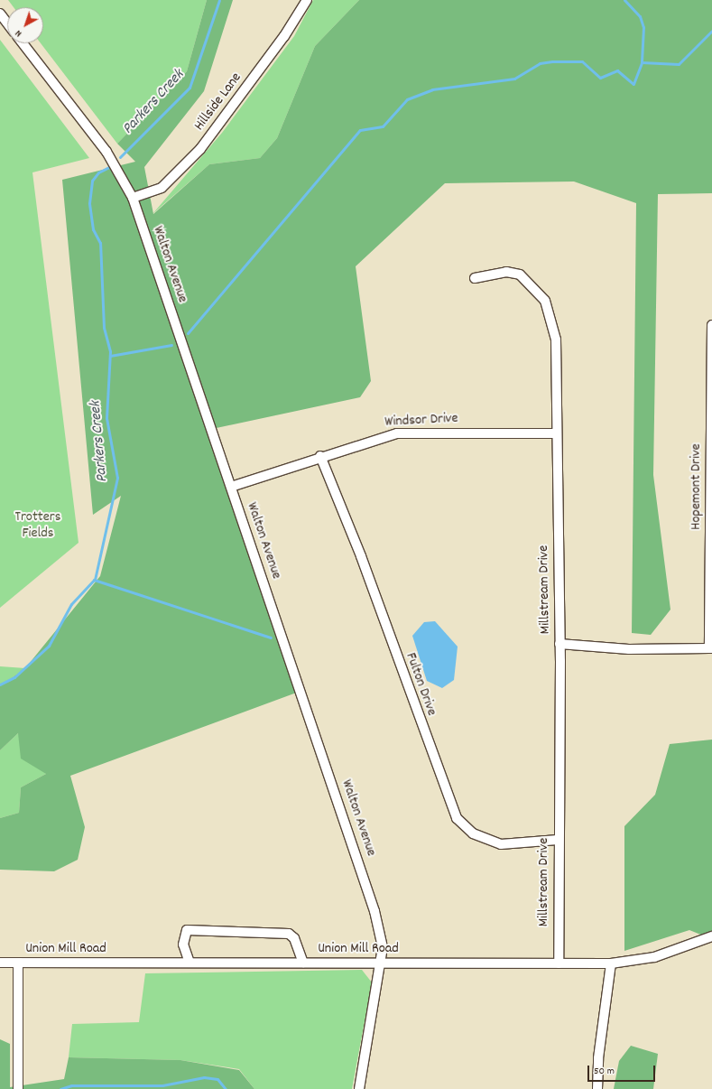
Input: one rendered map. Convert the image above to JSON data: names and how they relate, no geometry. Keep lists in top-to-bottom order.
{
  "streets": {
    "street": [
      "Hillside Lane",
      "Walton Avenue",
      "Windsor Drive",
      "Hopemont Drive",
      "Millstream Drive",
      "Fulton Drive",
      "Union Mill Road"
    ]
  },
  "crossings": [
    ["Hillside Lane", "Walton Avenue"],
    ["Walton Avenue", "Windsor Drive"],
    ["Walton Avenue", "Union Mill Road"],
    ["Windsor Drive", "Millstream Drive"],
    ["Windsor Drive", "Fulton Drive"],
    ["Hopemont Drive", "Millstream Drive"],
    ["Millstream Drive", "Fulton Drive"],
    ["Millstream Drive", "Union Mill Road"]
  ],
  "water": ["Parkers Creek"],
  "parks": ["Trotters Fields"],
  "scale_bar": "50 m",
  "north": "bottom left"
}
